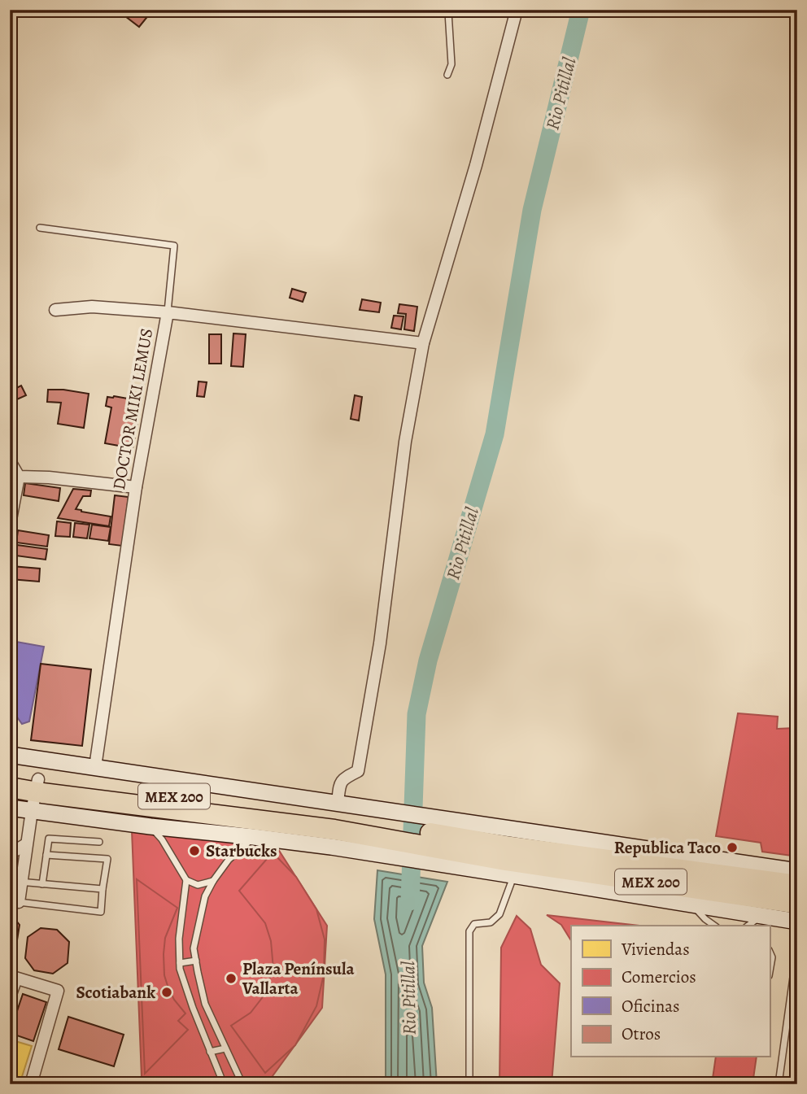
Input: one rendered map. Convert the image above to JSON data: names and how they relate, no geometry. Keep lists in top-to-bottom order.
{
  "streets": {
    "highway": ["MEX 200"],
    "street": ["DOCTOR MIKI LEMUS"]
  },
  "water": ["Rio Pitillal"],
  "places": [
    "Republica Taco",
    "Starbucks",
    "Plaza Península Vallarta",
    "Scotiabank"
  ],
  "legend": [
    "Viviendas",
    "Comercios",
    "Oficinas",
    "Otros"
  ]
}
